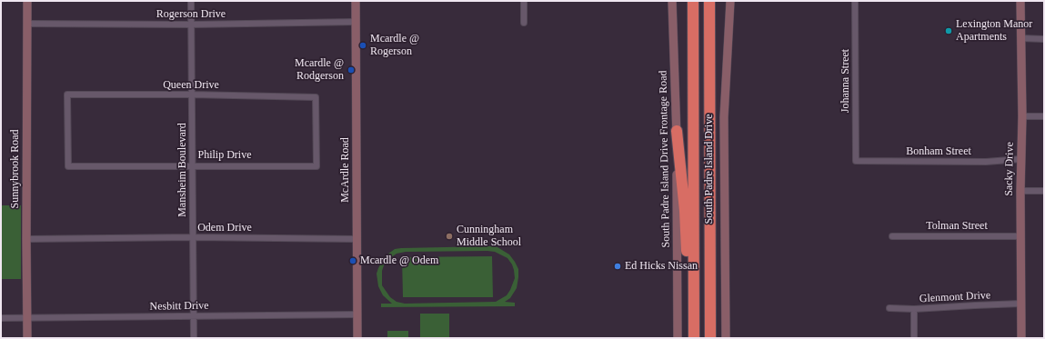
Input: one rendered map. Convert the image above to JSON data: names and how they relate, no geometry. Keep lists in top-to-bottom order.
{
  "streets": {
    "highway": ["South Padre Island Drive"],
    "main road": [
      "South Padre Island Drive Frontage Road",
      "Sunnybrook Road",
      "Sacky Drive",
      "McArdle Road"
    ],
    "street": [
      "Rogerson Drive",
      "Johanna Street",
      "Queen Drive",
      "Bonham Street",
      "Philip Drive",
      "Mansheim Boulevard",
      "Tolman Street",
      "Odem Drive",
      "Glenmont Drive",
      "Nesbitt Drive"
    ]
  },
  "crossings": [
    ["Rogerson Drive", "Sunnybrook Road"],
    ["Rogerson Drive", "Mansheim Boulevard"],
    ["Rogerson Drive", "McArdle Road"],
    ["Johanna Street", "Bonham Street"],
    ["Queen Drive", "Philip Drive"],
    ["Queen Drive", "Mansheim Boulevard"],
    ["Bonham Street", "Sacky Drive"],
    ["Philip Drive", "Mansheim Boulevard"],
    ["Sunnybrook Road", "Odem Drive"],
    ["Sunnybrook Road", "Nesbitt Drive"],
    ["Sacky Drive", "Tolman Street"],
    ["Sacky Drive", "Glenmont Drive"],
    ["Mansheim Boulevard", "Odem Drive"],
    ["Mansheim Boulevard", "Nesbitt Drive"],
    ["McArdle Road", "Odem Drive"],
    ["McArdle Road", "Nesbitt Drive"]
  ],
  "places": [
    "Lexington Manor Apartments",
    "Mcardle @ Rogerson",
    "Mcardle @ Rodgerson",
    "Cunningham Middle School",
    "Mcardle @ Odem",
    "Ed Hicks Nissan"
  ]
}
